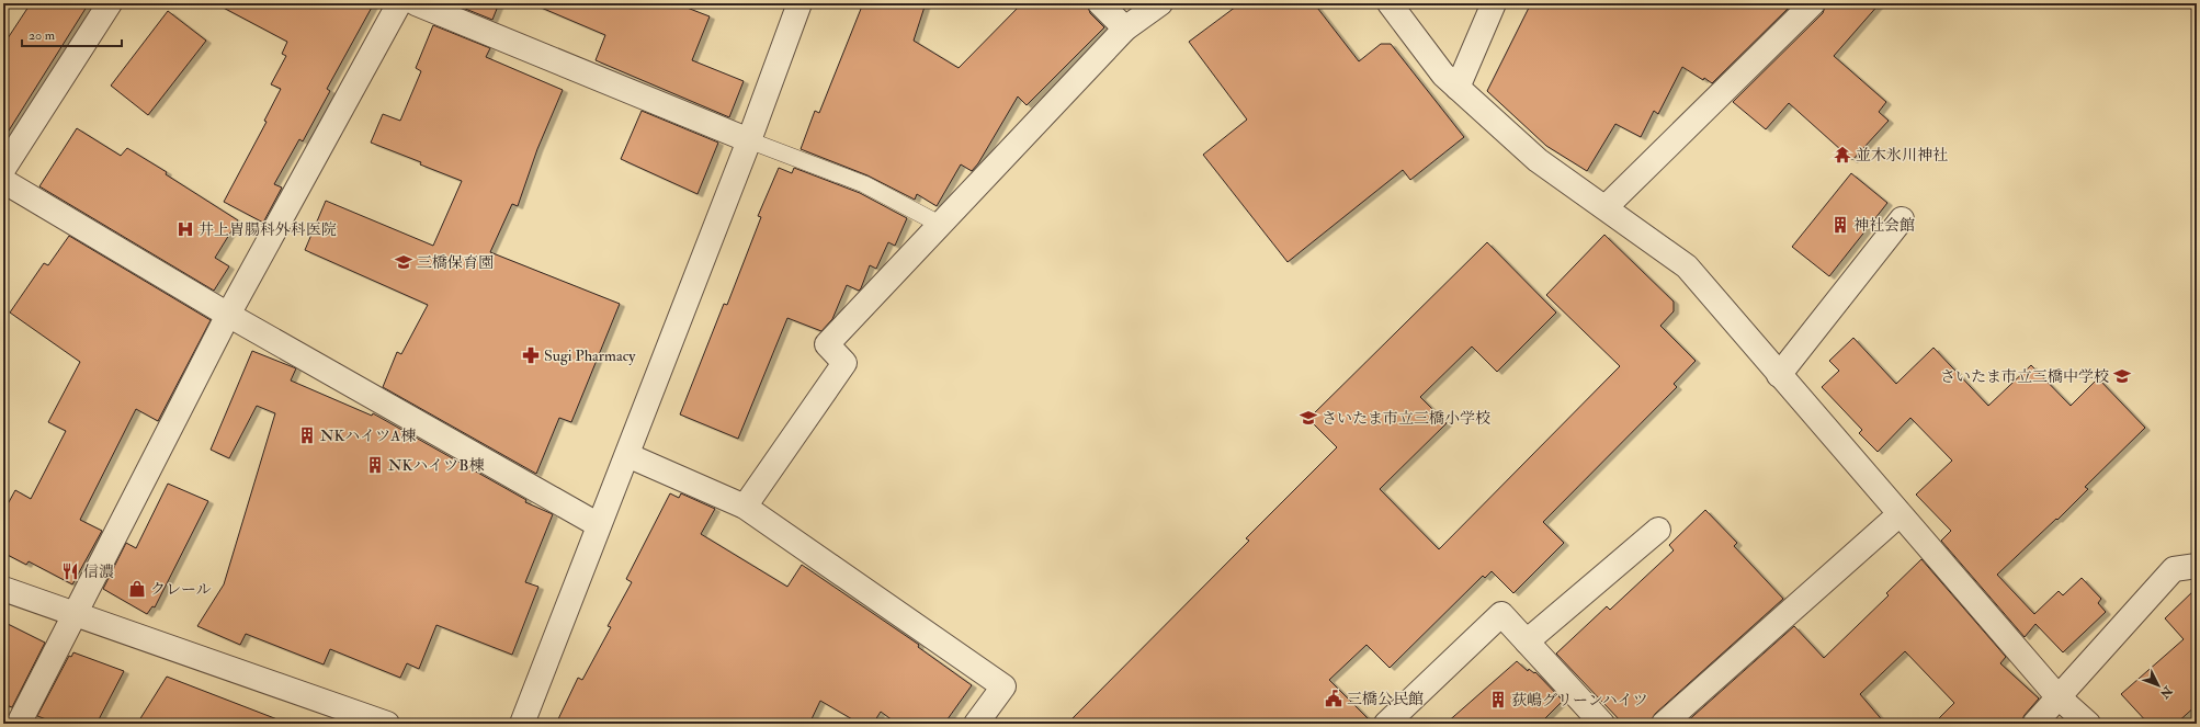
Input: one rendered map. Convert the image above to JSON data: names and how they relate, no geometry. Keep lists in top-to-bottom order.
{
  "places": {
    "temple": ["並木氷川神社"],
    "building": [
      "神社会館",
      "NKハイツA棟",
      "NKハイツB棟",
      "荻嶋グリーンハイツ"
    ],
    "hospital": ["井上胃腸科外科医院"],
    "school or university": ["三橋保育園", "さいたま市立三橋中学校", "さいたま市立三橋小学校"],
    "pharmacy": ["Sugi Pharmacy"],
    "restaurant": ["信濃"],
    "shop": ["クレール"],
    "public building": ["三橋公民館"]
  },
  "scale_bar": "20 m",
  "north": "bottom right"
}
